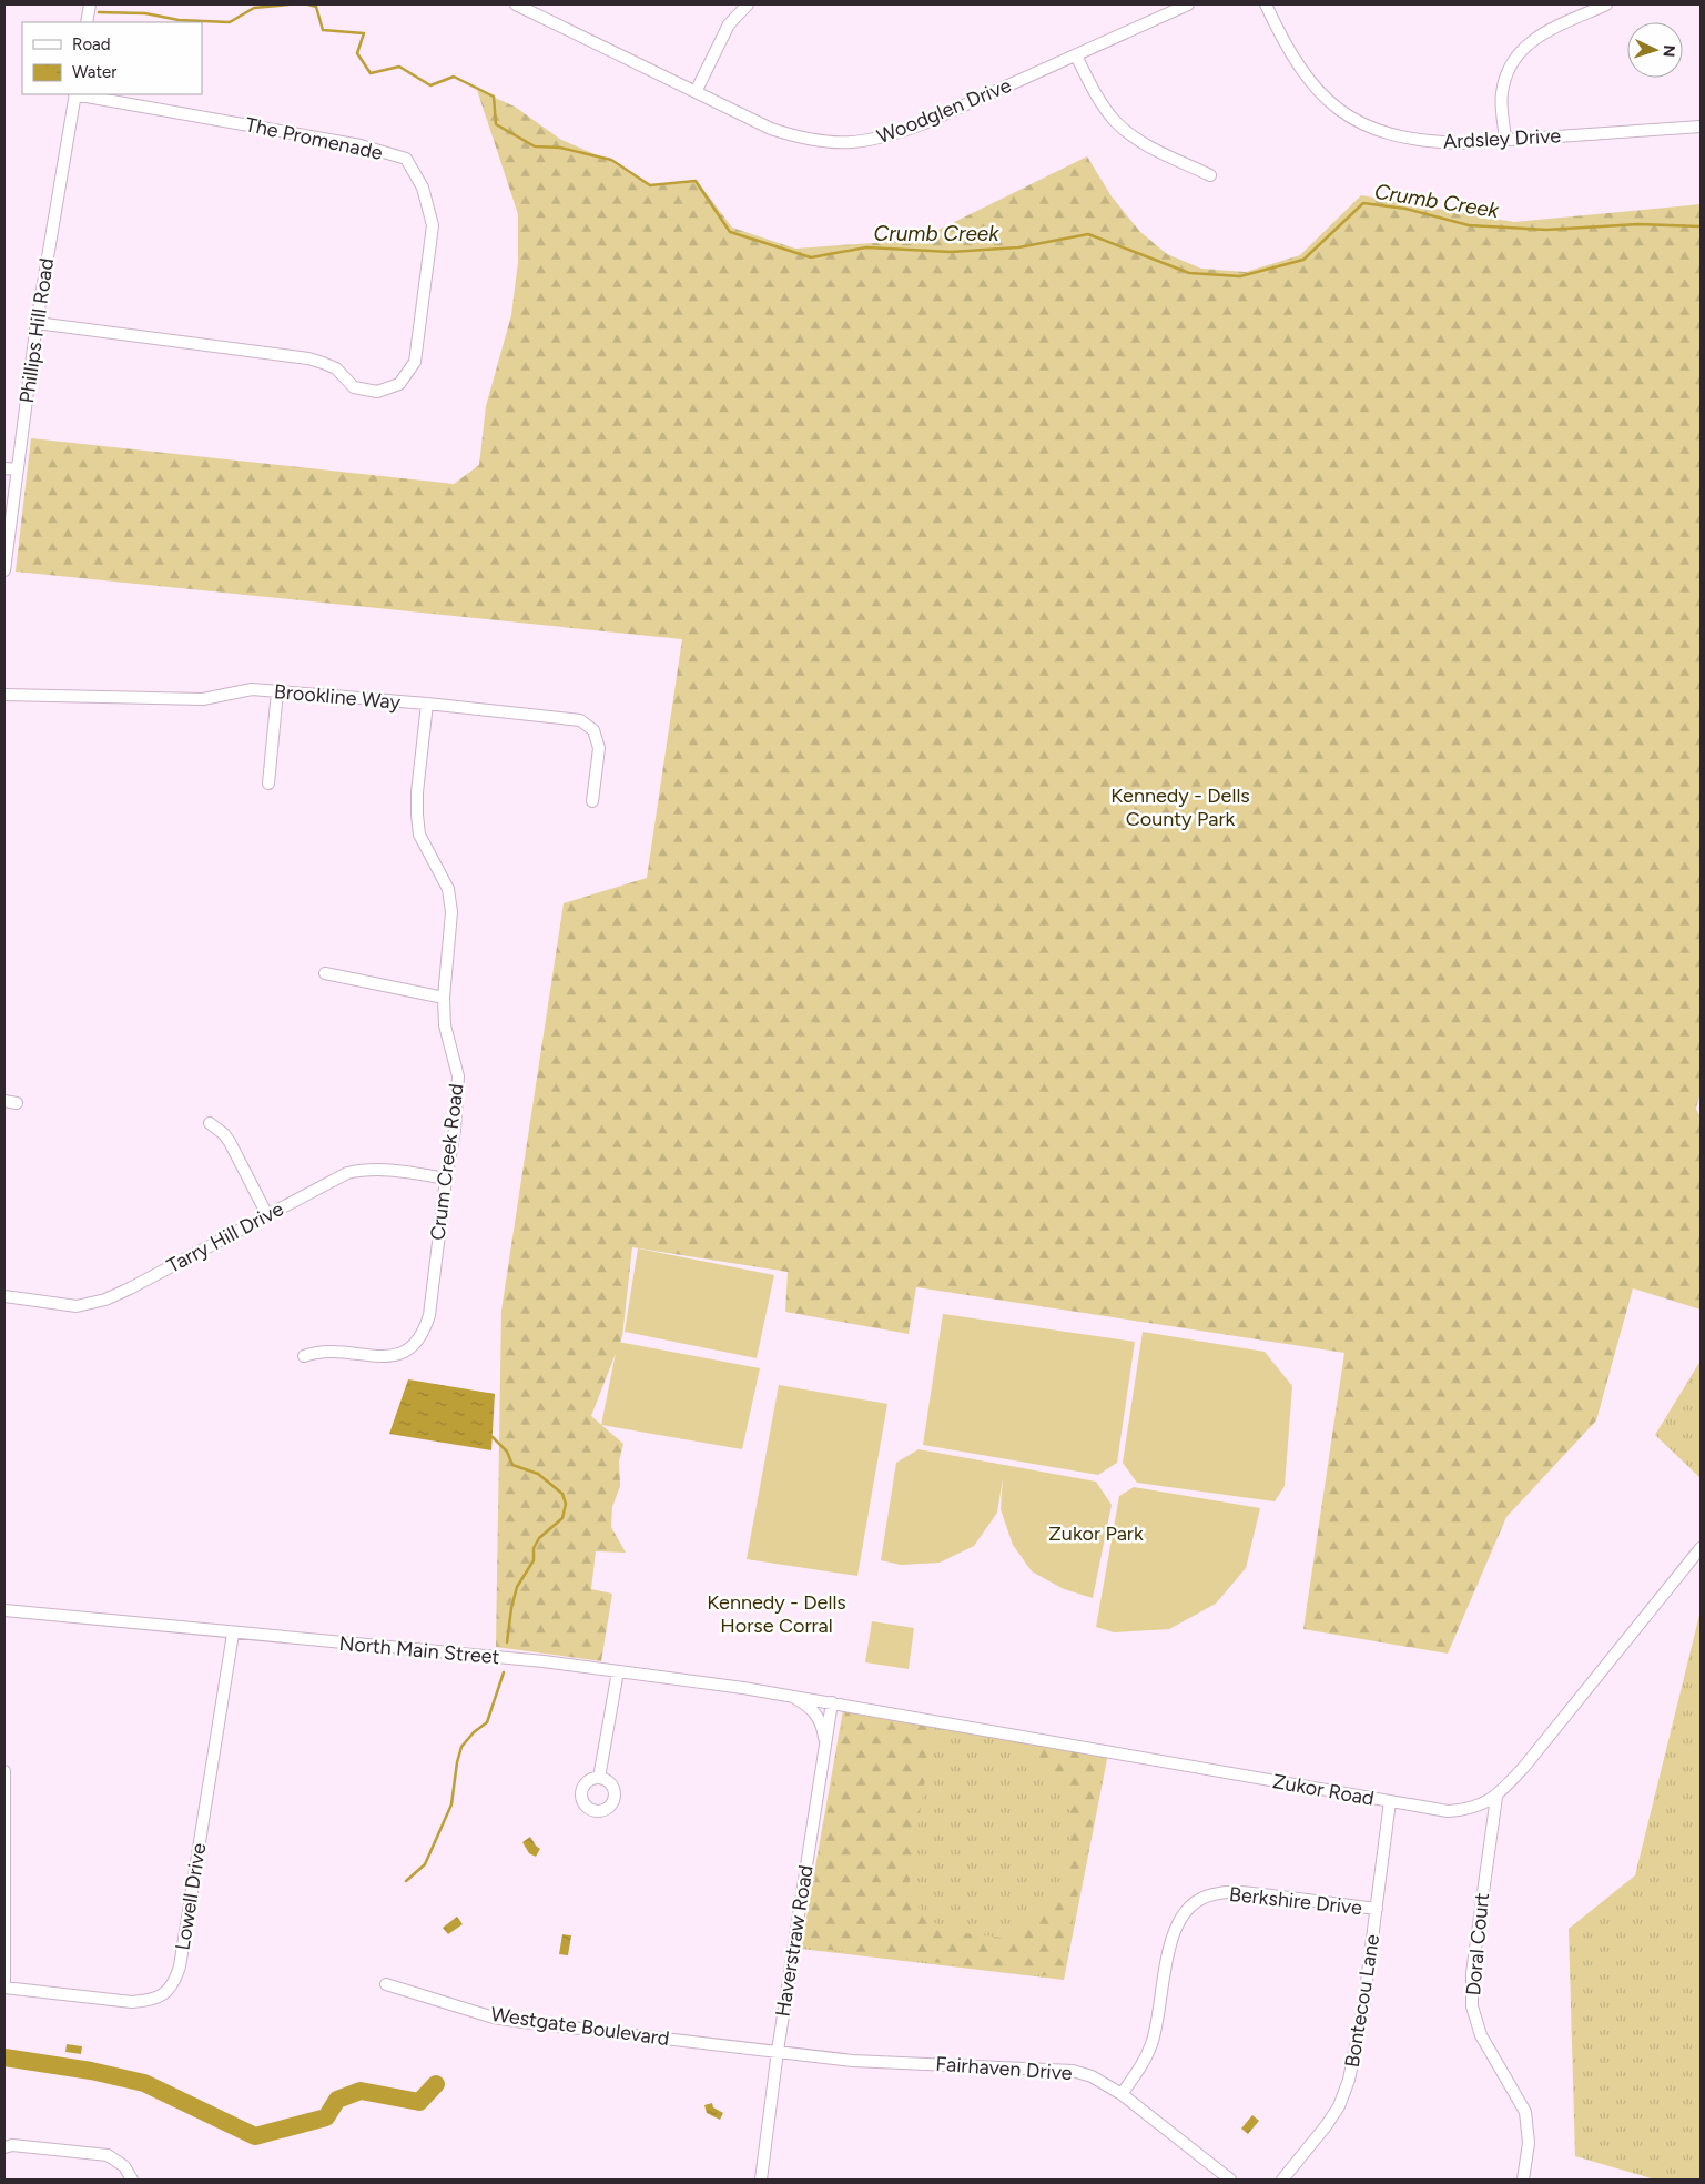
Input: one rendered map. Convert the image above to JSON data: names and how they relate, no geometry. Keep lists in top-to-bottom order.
{
  "streets": {
    "street": [
      "Woodglen Drive",
      "The Promenade",
      "Ardsley Drive",
      "Phillips Hill Road",
      "Brookline Way",
      "Crum Creek Road",
      "Tarry Hill Drive",
      "North Main Street",
      "Zukor Road",
      "Lowell Drive",
      "Berkshire Drive",
      "Haverstraw Road",
      "Doral Court",
      "Bontecou Lane",
      "Westgate Boulevard",
      "Fairhaven Drive"
    ]
  },
  "crossings": [
    ["The Promenade", "Phillips Hill Road"],
    ["Brookline Way", "Crum Creek Road"],
    ["Crum Creek Road", "Tarry Hill Drive"],
    ["North Main Street", "Zukor Road"],
    ["North Main Street", "Lowell Drive"],
    ["North Main Street", "Haverstraw Road"],
    ["Zukor Road", "Haverstraw Road"],
    ["Zukor Road", "Doral Court"],
    ["Zukor Road", "Bontecou Lane"],
    ["Berkshire Drive", "Bontecou Lane"],
    ["Berkshire Drive", "Fairhaven Drive"],
    ["Haverstraw Road", "Westgate Boulevard"],
    ["Haverstraw Road", "Fairhaven Drive"],
    ["Westgate Boulevard", "Fairhaven Drive"]
  ],
  "water": ["Crumb Creek"],
  "parks": ["Kennedy - Dells County Park", "Zukor Park", "Kennedy - Dells Horse Corral"],
  "legend": ["Road", "Water"],
  "north": "right"
}
